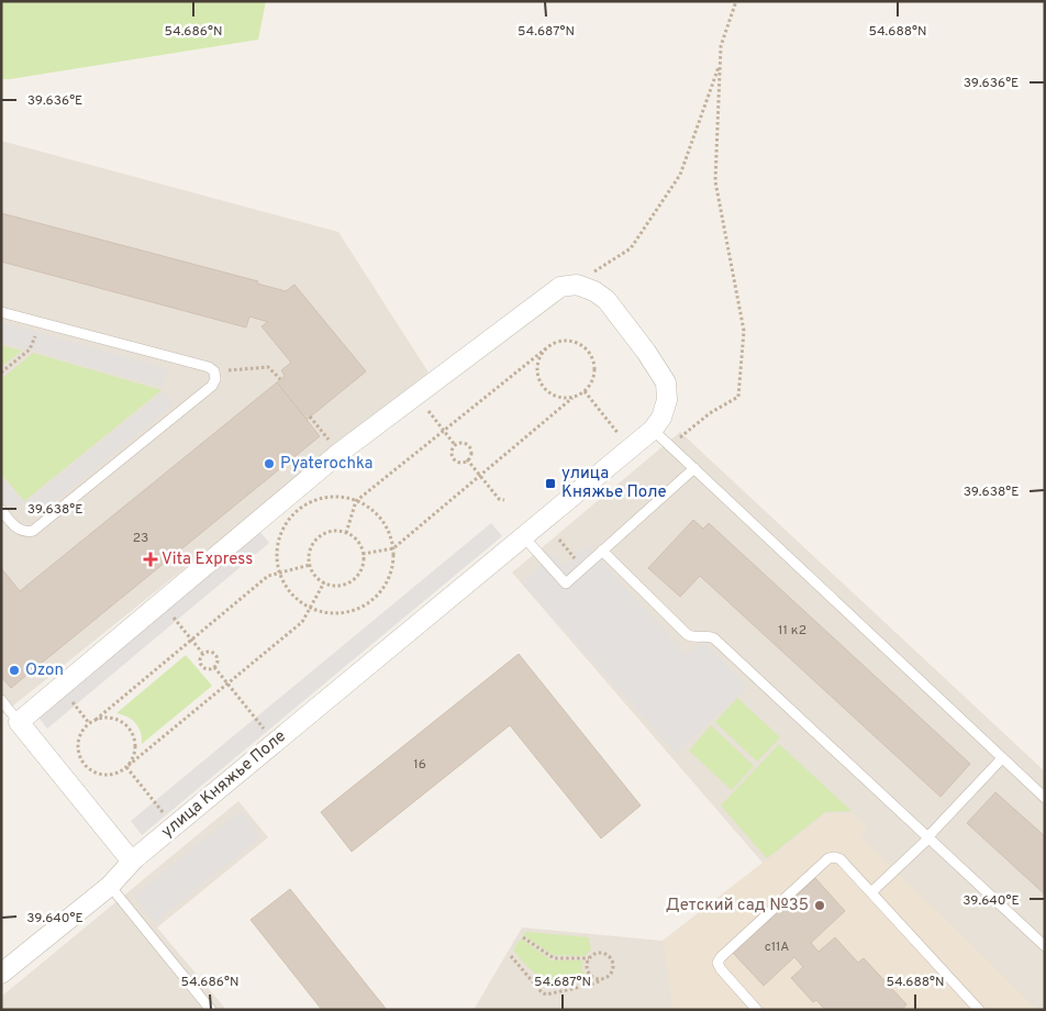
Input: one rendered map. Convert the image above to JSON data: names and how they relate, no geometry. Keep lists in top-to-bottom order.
{
  "streets": {
    "street": ["улица Княжье Поле"]
  },
  "places": {
    "other": ["Pyaterochka", "Ozon", "Детский сад №35"],
    "transit": ["улица Княжье Поле"],
    "health": ["Vita Express"]
  },
  "house_numbers": [
    "23",
    "11 к2",
    "16",
    "с11А"
  ],
  "coordinates": [
    "54.686°N",
    "54.687°N",
    "54.688°N",
    "39.636°E",
    "39.638°E",
    "39.640°E"
  ]
}
